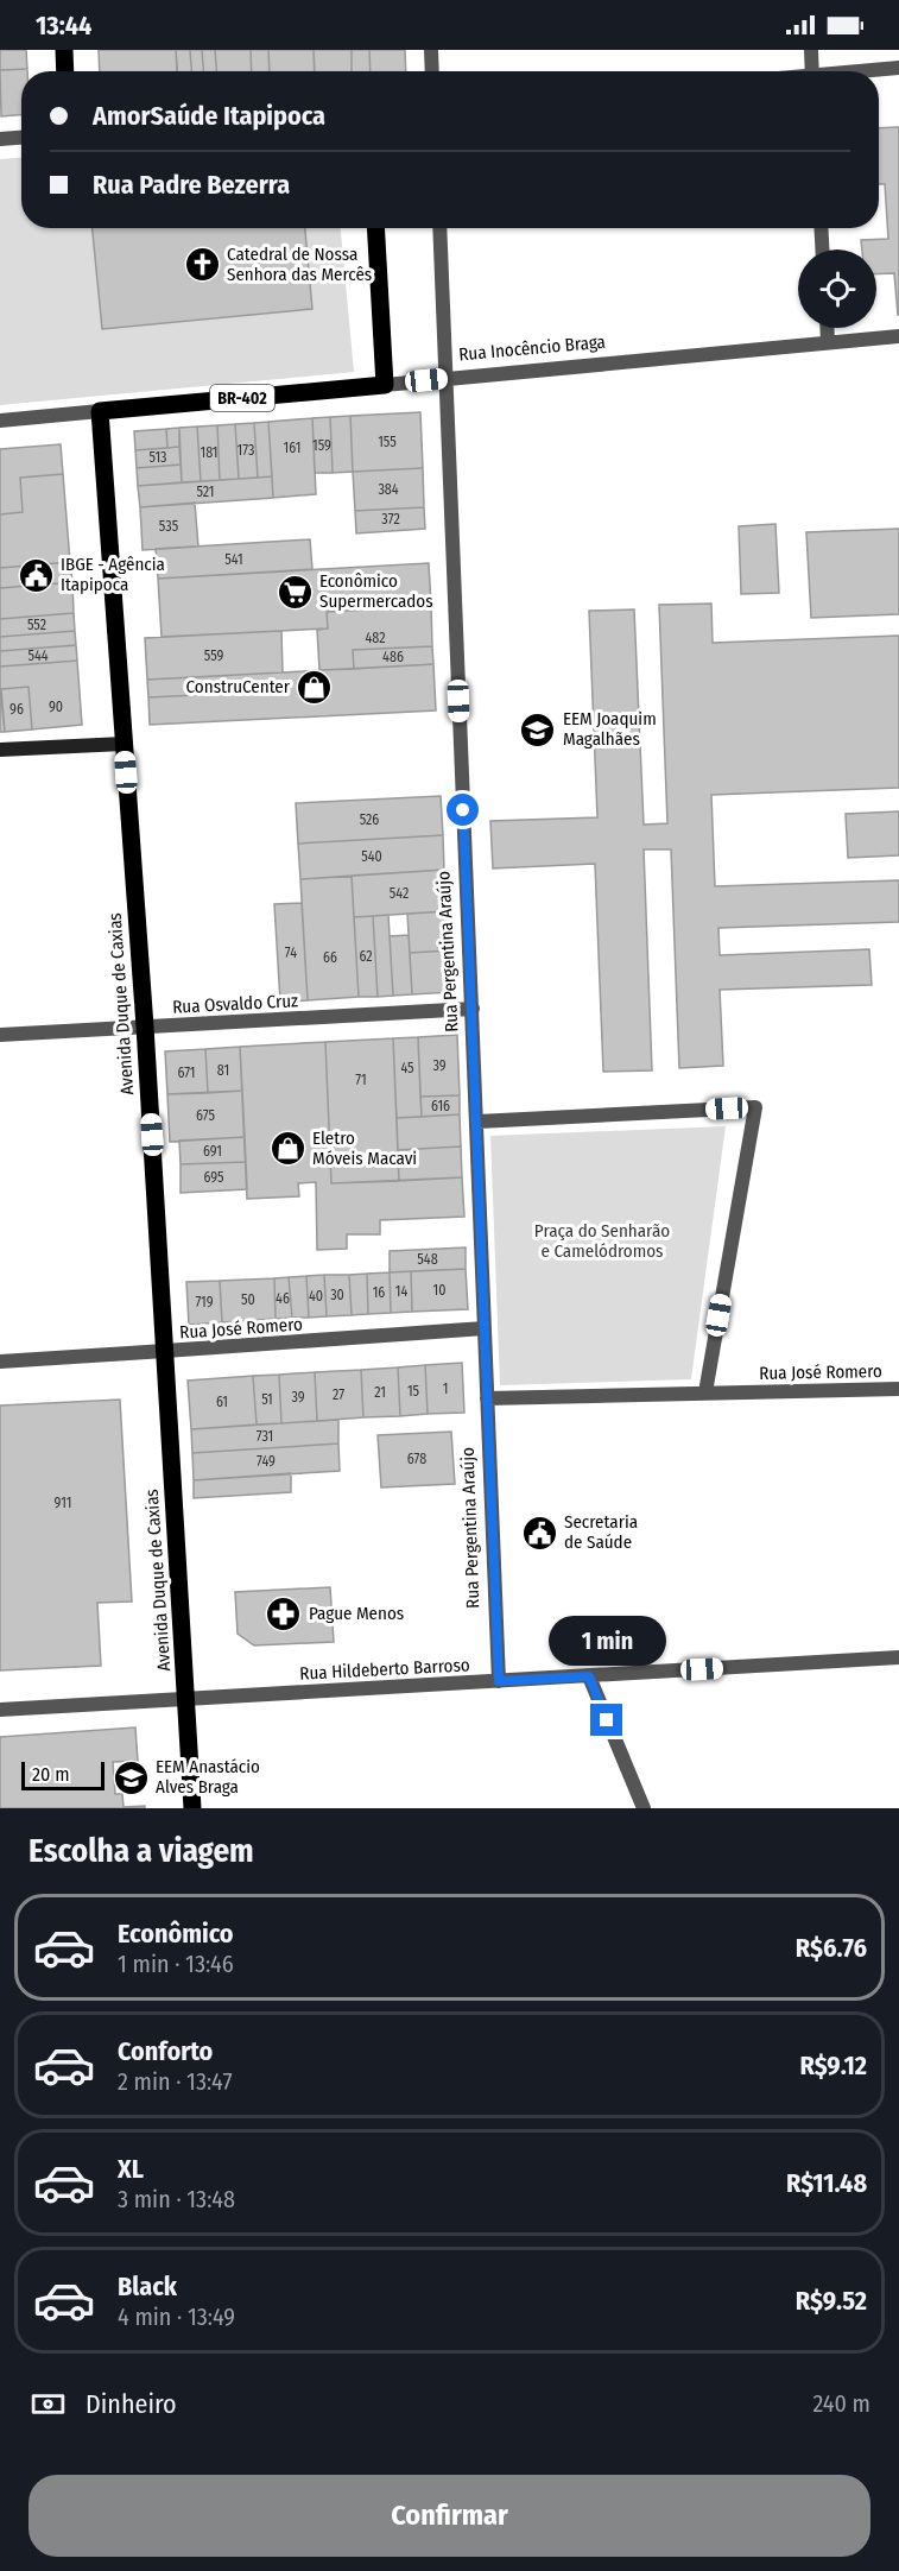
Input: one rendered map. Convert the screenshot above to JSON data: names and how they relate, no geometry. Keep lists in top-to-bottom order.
{
  "streets": {
    "main road": ["Rua Inocêncio Braga", "BR-402", "Avenida Duque de Caxias"],
    "street": [
      "Rua Pergentina Araújo",
      "Rua Osvaldo Cruz",
      "Rua José Romero",
      "Rua Hildeberto Barroso"
    ]
  },
  "crossings": [
    ["Rua Inocêncio Braga", "Rua Pergentina Araújo"],
    ["Rua Inocêncio Braga", "Avenida Duque de Caxias"],
    ["Rua Pergentina Araújo", "Rua Osvaldo Cruz"],
    ["Rua Pergentina Araújo", "Rua José Romero"],
    ["Rua Pergentina Araújo", "Rua Hildeberto Barroso"],
    ["Avenida Duque de Caxias", "Rua Osvaldo Cruz"],
    ["Avenida Duque de Caxias", "Rua José Romero"],
    ["Avenida Duque de Caxias", "Rua Hildeberto Barroso"]
  ],
  "parks": ["Praça do Senharão e Camelódromos"],
  "places": {
    "church": ["Catedral de Nossa Senhora das Mercês"],
    "public building": ["IBGE - Agência Itapipoca", "Secretaria de Saúde"],
    "supermarket": ["Econômico Supermercados"],
    "shop": ["ConstruCenter", "Eletro Móveis Macavi"],
    "school or university": ["EEM Joaquim Magalhães", "EEM Anastácio Alves Braga"],
    "pharmacy": ["Pague Menos"]
  },
  "house_numbers": [
    "155",
    "159",
    "161",
    "173",
    "181",
    "513",
    "384",
    "521",
    "372",
    "535",
    "541",
    "552",
    "482",
    "544",
    "559",
    "486",
    "90",
    "96",
    "526",
    "540",
    "542",
    "74",
    "62",
    "66",
    "39",
    "45",
    "81",
    "671",
    "71",
    "616",
    "675",
    "691",
    "695",
    "548",
    "10",
    "14",
    "16",
    "30",
    "40",
    "46",
    "50",
    "719",
    "1",
    "15",
    "21",
    "27",
    "39",
    "51",
    "61",
    "731",
    "678",
    "749",
    "911"
  ],
  "scale_bar": "20 m",
  "page": {
    "status": "13:44",
    "banner": ["AmorSaúde Itapipoca", "Rua Padre Bezerra"],
    "bubble": "1 min",
    "scale": "20 m",
    "heading": "Escolha a viagem",
    "list": [
      {
        "name": "Econômico",
        "note": "1 min · 13:46",
        "value": "R$6.76"
      },
      {
        "name": "Conforto",
        "note": "2 min · 13:47",
        "value": "R$9.12"
      },
      {
        "name": "XL",
        "note": "3 min · 13:48",
        "value": "R$11.48"
      },
      {
        "name": "Black",
        "note": "4 min · 13:49",
        "value": "R$9.52"
      }
    ],
    "pay": ["Dinheiro", "240 m"],
    "buttons": "Confirmar"
  }
}
